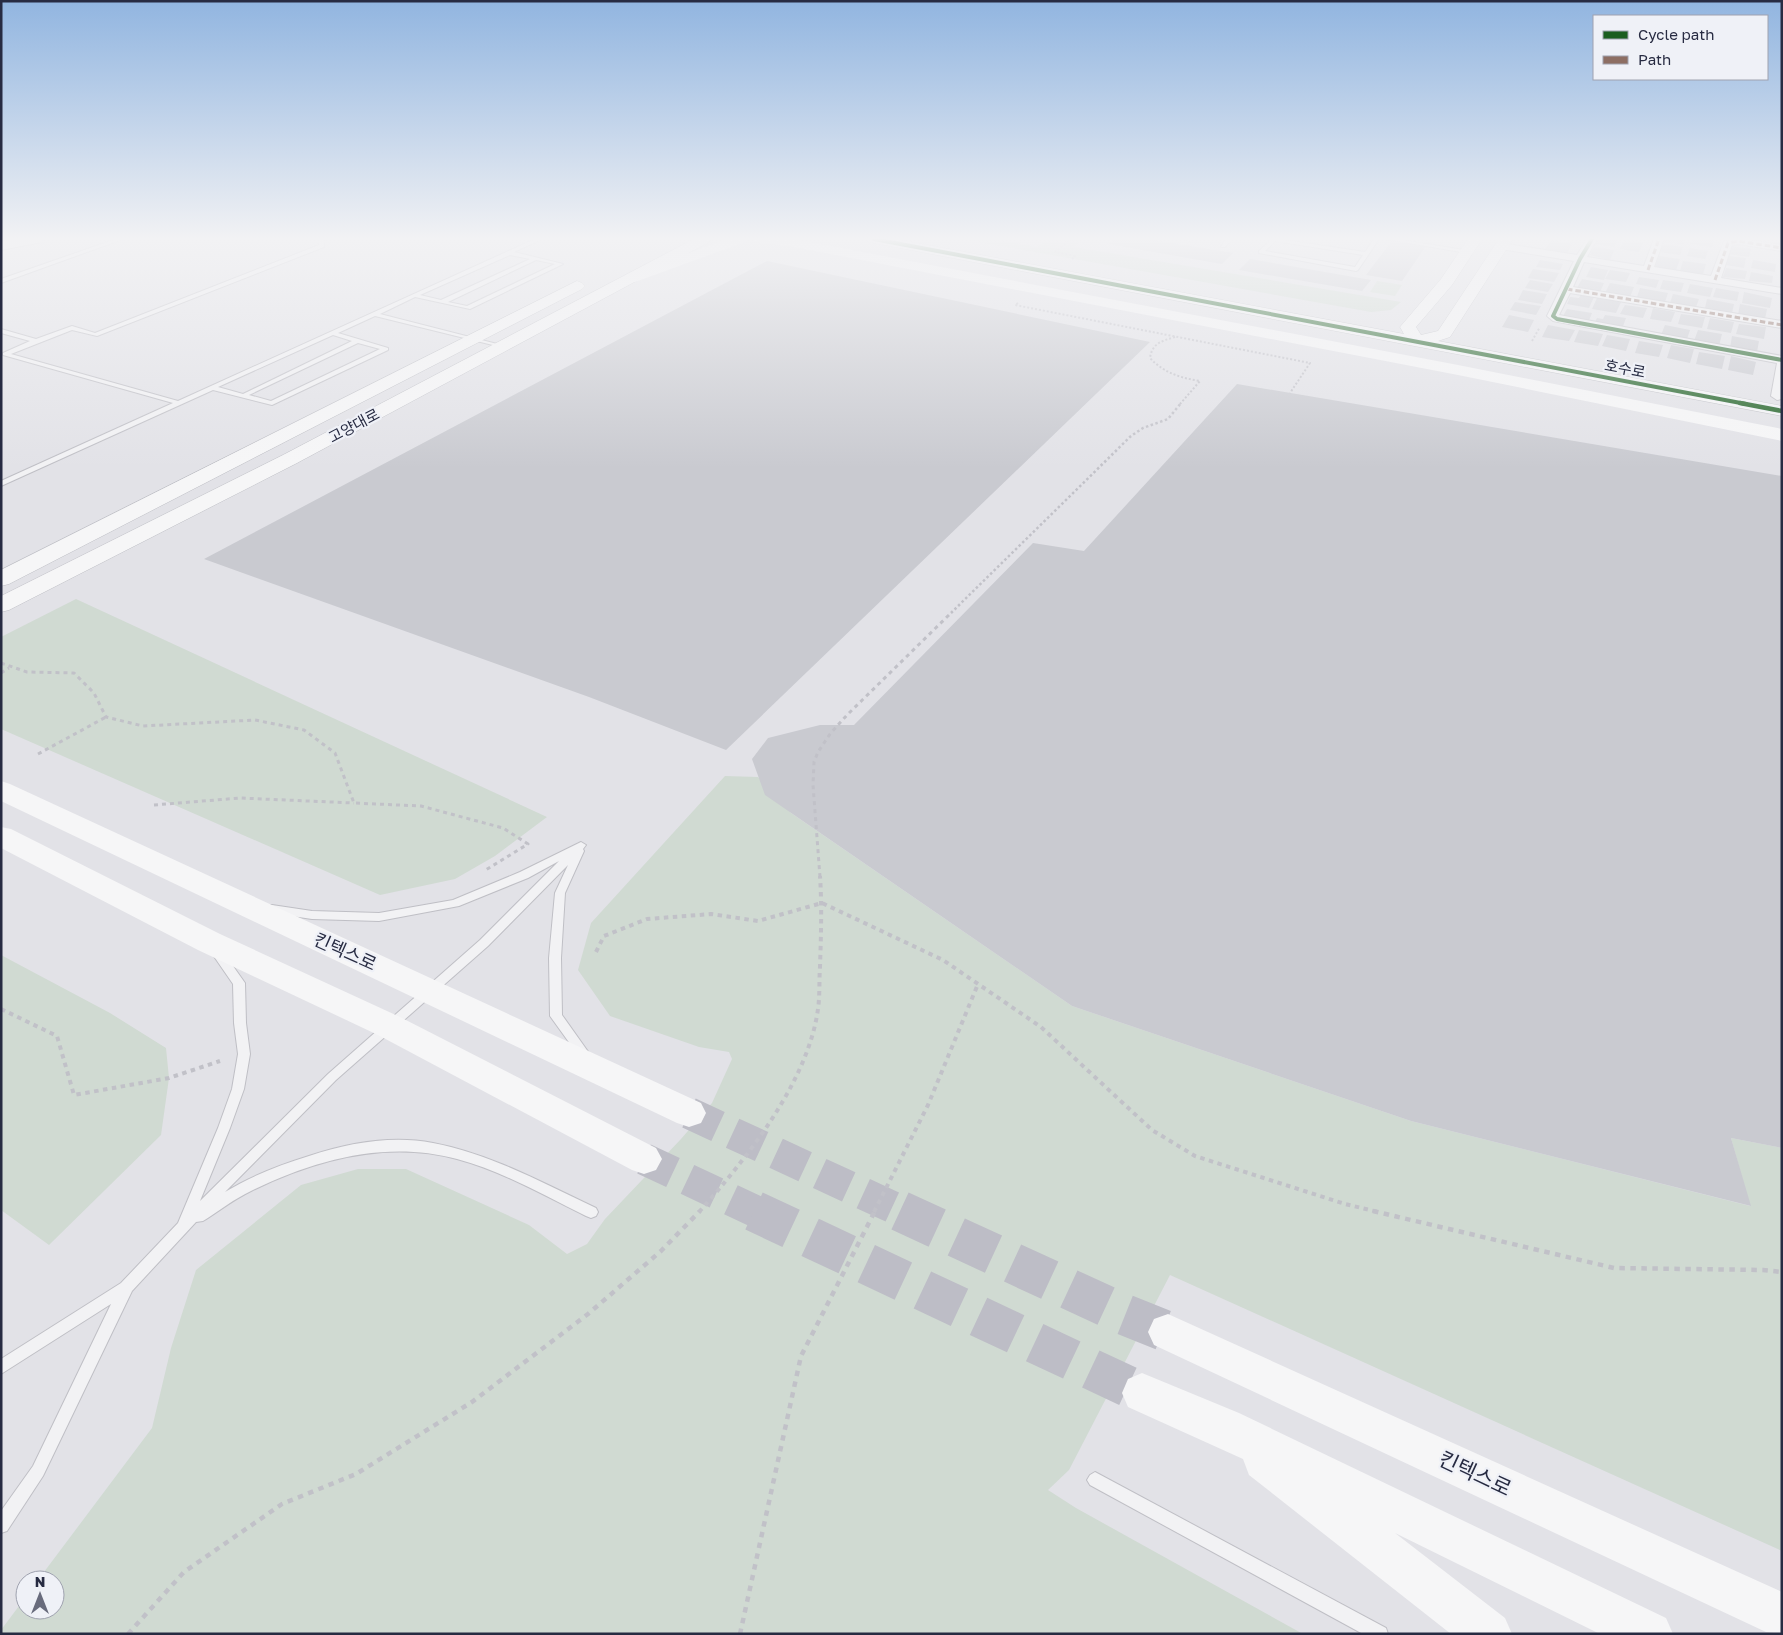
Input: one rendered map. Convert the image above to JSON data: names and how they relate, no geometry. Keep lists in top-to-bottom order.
{
  "streets": {
    "main road": ["호수로", "고양대로", "킨텍스로"]
  },
  "legend": ["Cycle path", "Path"],
  "north": "top"
}
